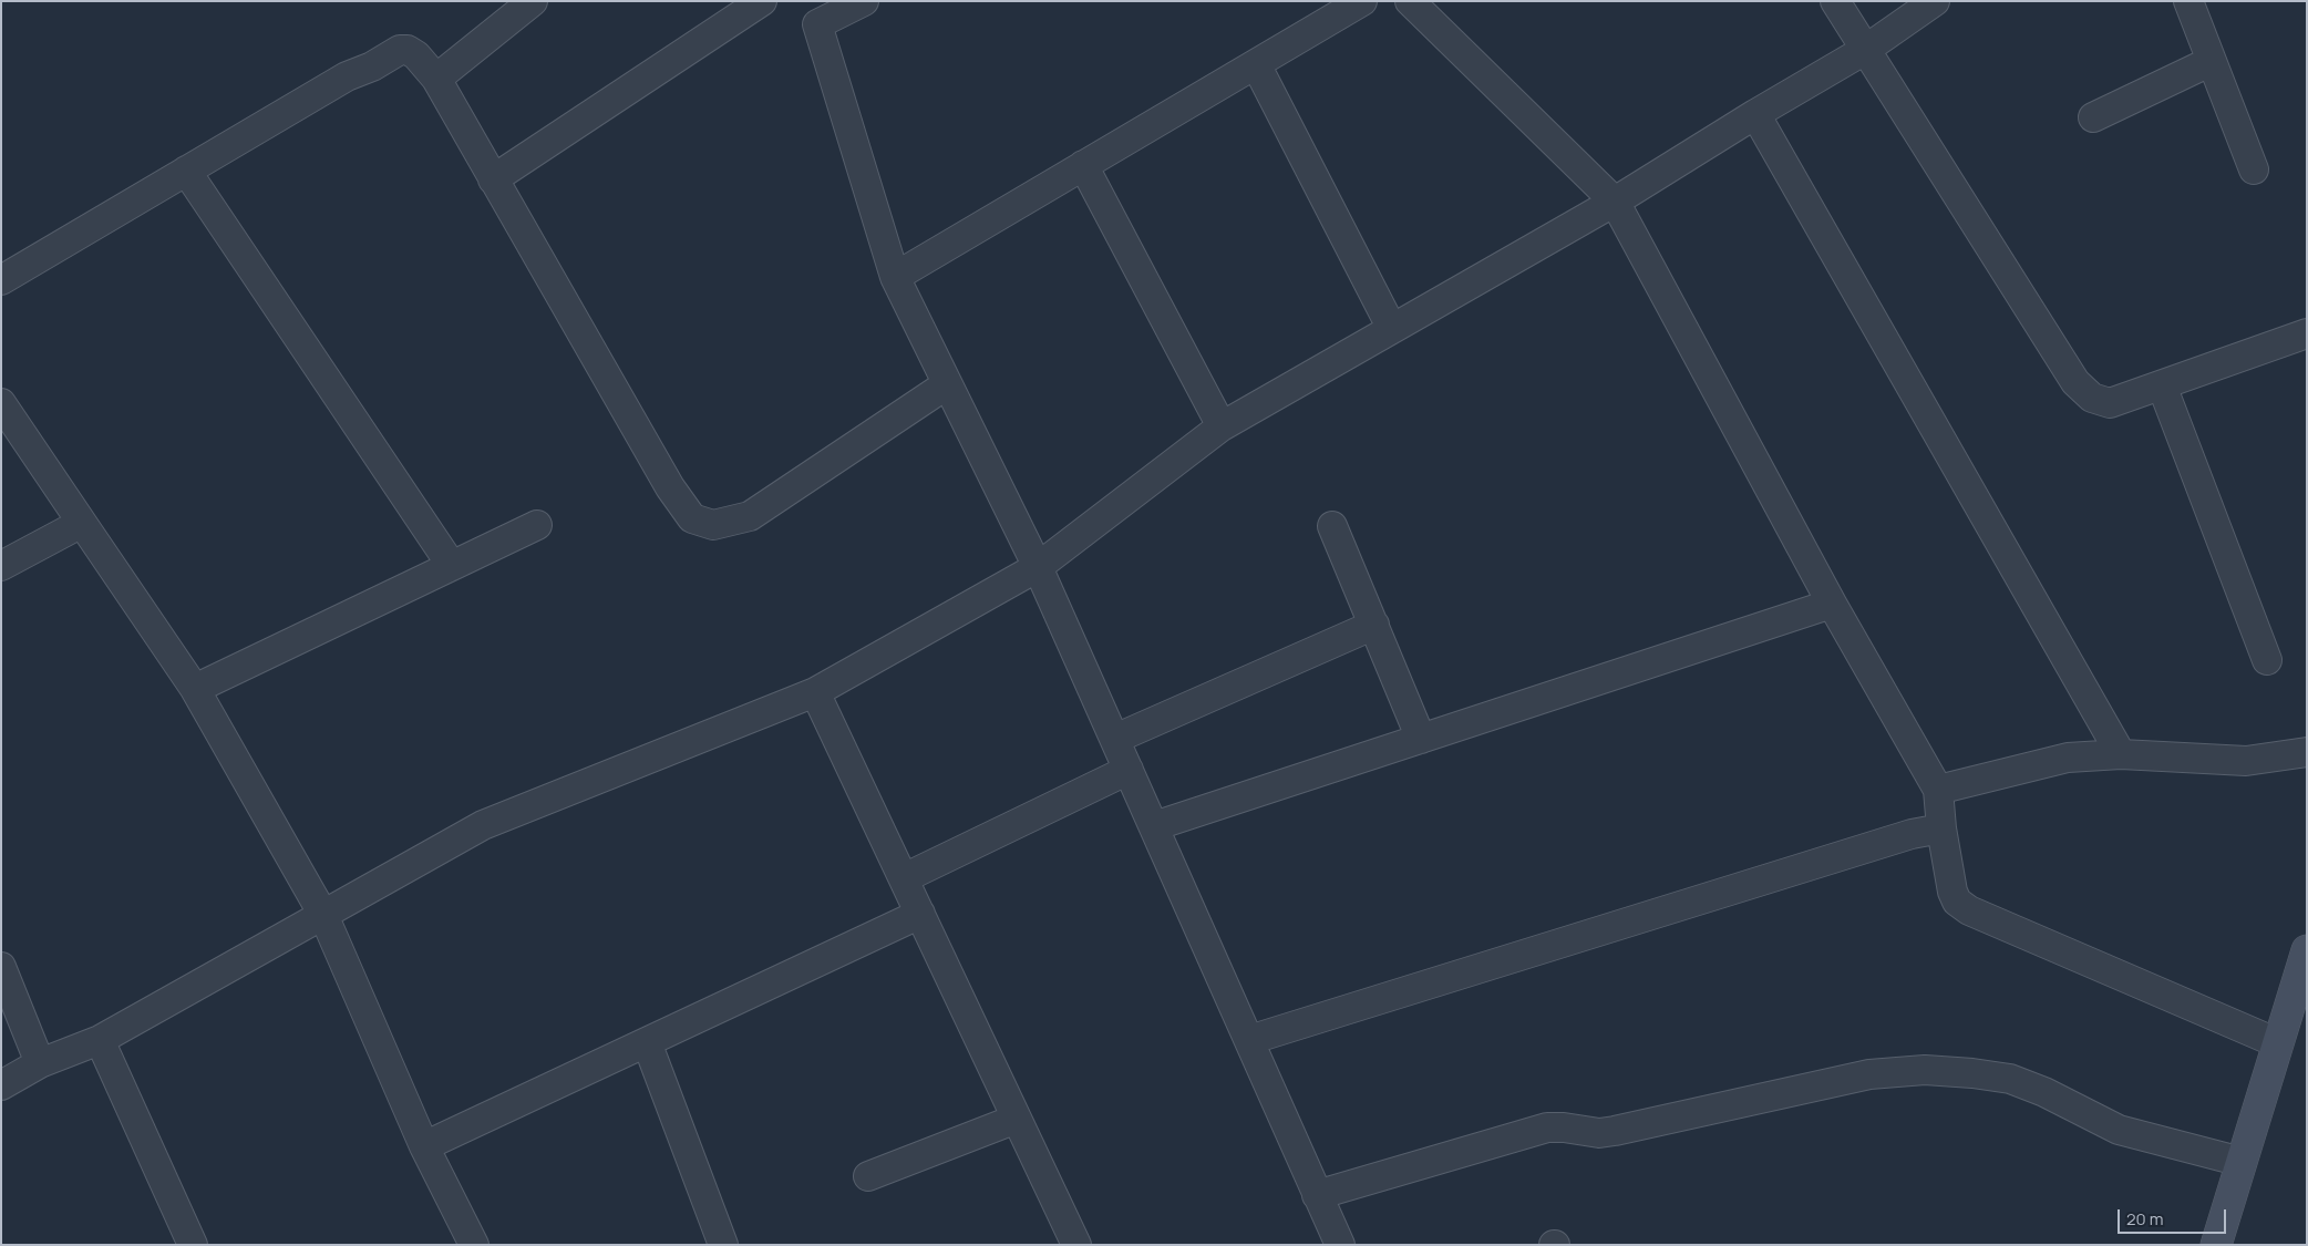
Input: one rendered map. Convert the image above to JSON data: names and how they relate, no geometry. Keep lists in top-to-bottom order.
{
  "scale_bar": "20 m"
}
